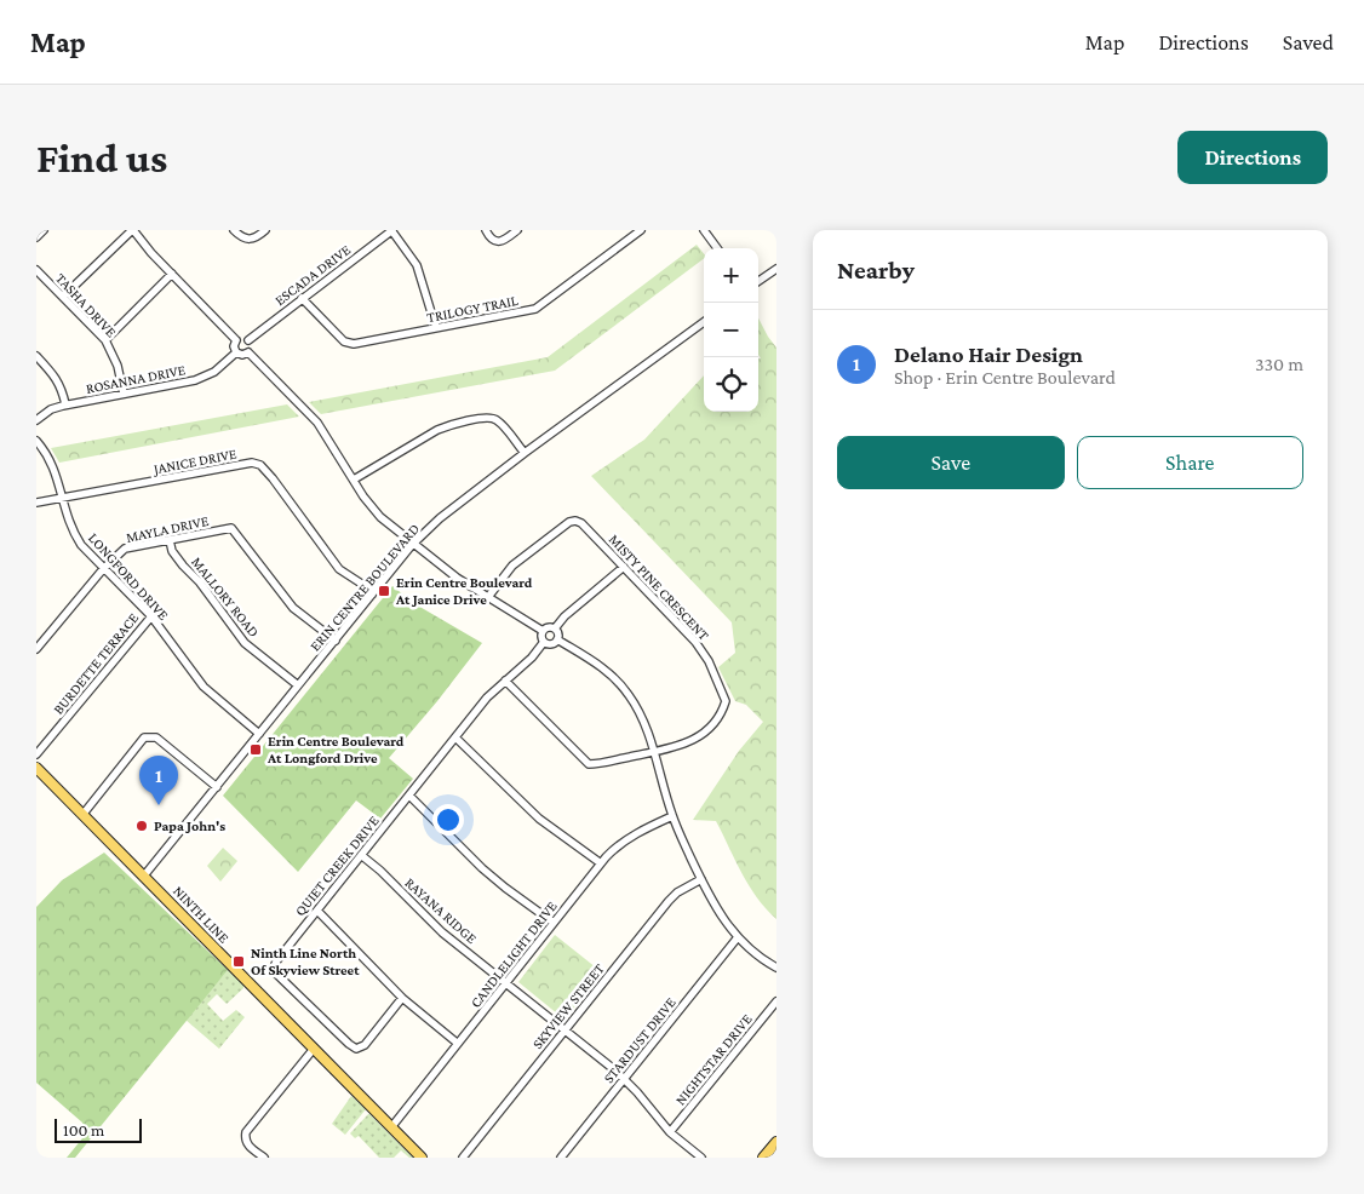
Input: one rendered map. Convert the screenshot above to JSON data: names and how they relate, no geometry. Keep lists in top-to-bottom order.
{
  "streets": {
    "main road": ["NINTH LINE"],
    "street": [
      "ESCADA DRIVE",
      "TASHA DRIVE",
      "TRILOGY TRAIL",
      "ROSANNA DRIVE",
      "JANICE DRIVE",
      "MAYLA DRIVE",
      "LONGFORD DRIVE",
      "ERIN CENTRE BOULEVARD",
      "MISTY PINE CRESCENT",
      "MALLORY ROAD",
      "BURDETTE TERRACE",
      "QUIET CREEK DRIVE",
      "RAYANA RIDGE",
      "CANDLELIGHT DRIVE",
      "SKYVIEW STREET",
      "STARDUST DRIVE",
      "NIGHTSTAR DRIVE"
    ]
  },
  "crossings": [
    ["ESCADA DRIVE", "TRILOGY TRAIL"],
    ["ESCADA DRIVE", "ROSANNA DRIVE"],
    ["TASHA DRIVE", "ROSANNA DRIVE"],
    ["JANICE DRIVE", "LONGFORD DRIVE"],
    ["JANICE DRIVE", "ERIN CENTRE BOULEVARD"],
    ["MAYLA DRIVE", "LONGFORD DRIVE"],
    ["MAYLA DRIVE", "ERIN CENTRE BOULEVARD"],
    ["MAYLA DRIVE", "MALLORY ROAD"],
    ["LONGFORD DRIVE", "ERIN CENTRE BOULEVARD"],
    ["LONGFORD DRIVE", "BURDETTE TERRACE"],
    ["ERIN CENTRE BOULEVARD", "MALLORY ROAD"],
    ["ERIN CENTRE BOULEVARD", "NINTH LINE"],
    ["QUIET CREEK DRIVE", "RAYANA RIDGE"],
    ["RAYANA RIDGE", "CANDLELIGHT DRIVE"],
    ["RAYANA RIDGE", "SKYVIEW STREET"],
    ["RAYANA RIDGE", "STARDUST DRIVE"],
    ["RAYANA RIDGE", "NIGHTSTAR DRIVE"],
    ["NINTH LINE", "CANDLELIGHT DRIVE"]
  ],
  "places": {
    "transit": ["Erin Centre Boulevard At Janice Drive", "Erin Centre Boulevard At Longford Drive", "Ninth Line North Of Skyview Street"],
    "other": ["Papa John's"]
  },
  "scale_bar": "100 m",
  "page": {
    "header": "Map",
    "nav": ["Map", "Directions", "Saved"],
    "buttons": [
      "Directions",
      ["Save", "Share"]
    ],
    "title": "Find us",
    "heading": "Nearby",
    "map_buttons": ["+", "−"],
    "list": [
      {
        "mark": "1",
        "name": "Delano Hair Design",
        "note": "Shop · Erin Centre Boulevard",
        "value": "330 m"
      }
    ],
    "pins": "1",
    "scale": "100 m"
  }
}
